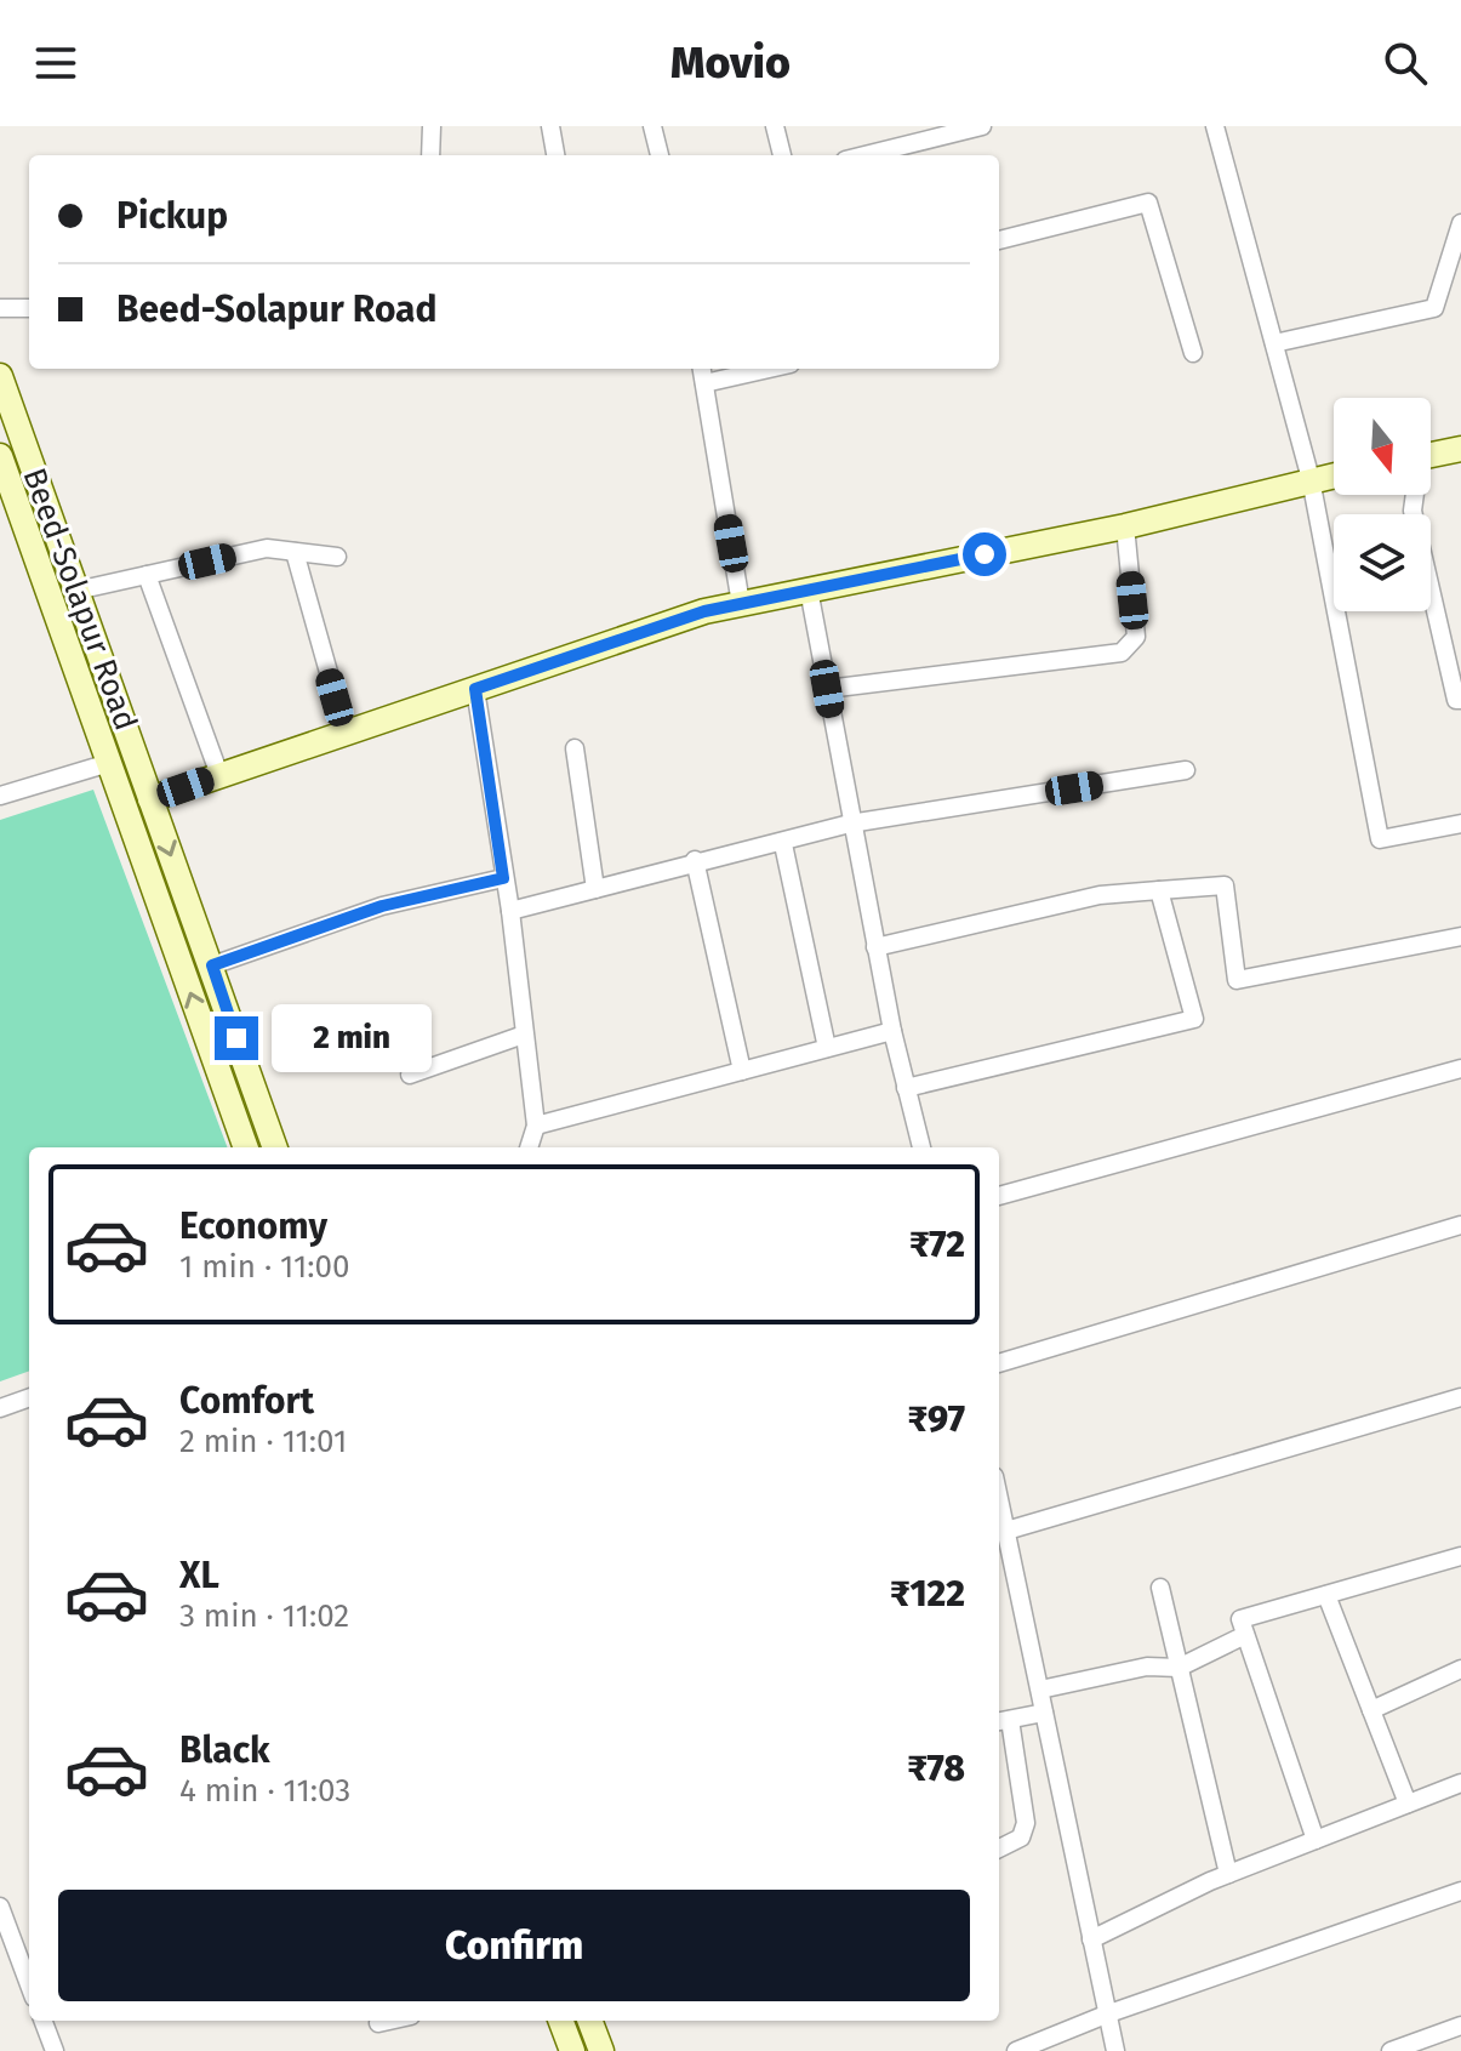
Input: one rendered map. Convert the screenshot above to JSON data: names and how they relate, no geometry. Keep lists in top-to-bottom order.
{
  "streets": {
    "main road": ["Beed-Solapur Road"]
  },
  "north": "bottom",
  "page": {
    "header": "Movio",
    "banner": ["Pickup", "Beed-Solapur Road"],
    "bubble": "2 min",
    "list": [
      {
        "name": "Economy",
        "note": "1 min · 11:00",
        "value": "₹72"
      },
      {
        "name": "Comfort",
        "note": "2 min · 11:01",
        "value": "₹97"
      },
      {
        "name": "XL",
        "note": "3 min · 11:02",
        "value": "₹122"
      },
      {
        "name": "Black",
        "note": "4 min · 11:03",
        "value": "₹78"
      }
    ],
    "buttons": "Confirm"
  }
}
